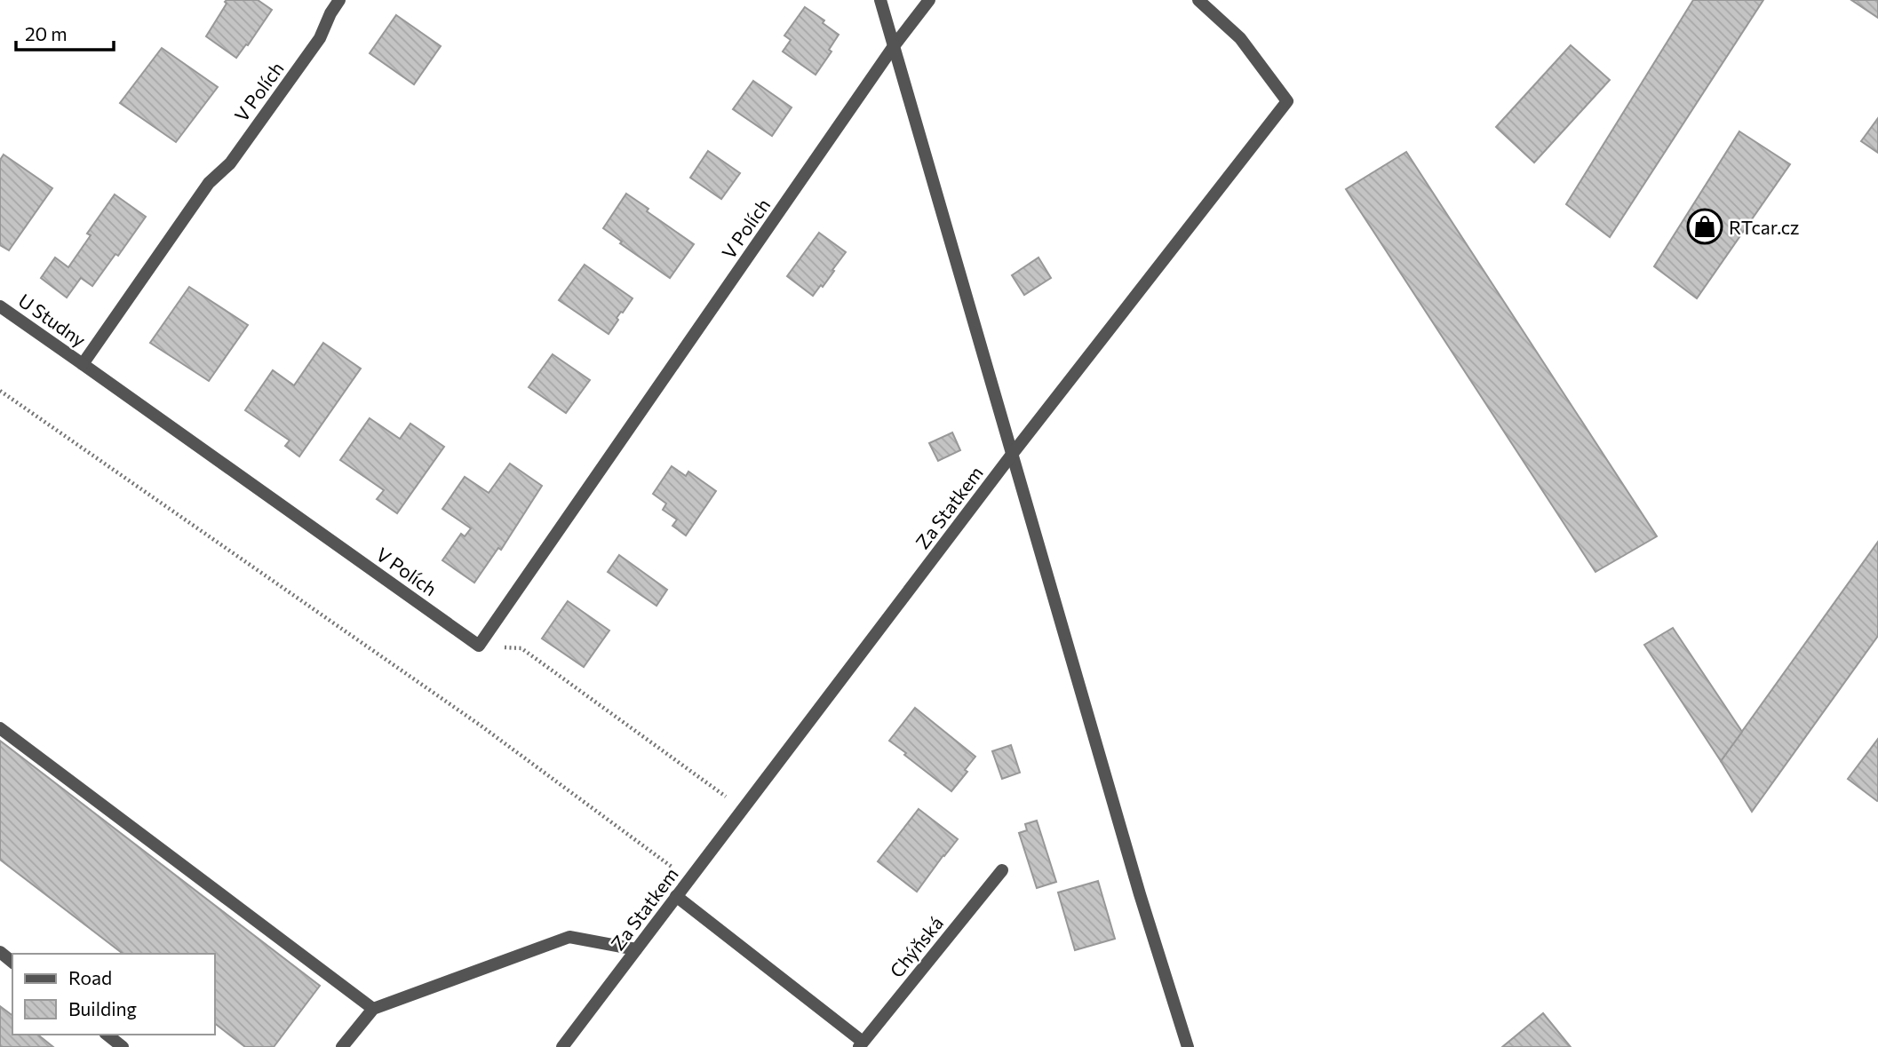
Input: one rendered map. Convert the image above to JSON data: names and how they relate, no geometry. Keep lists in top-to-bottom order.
{
  "streets": {
    "street": [
      "V Polích",
      "U Studny",
      "Za Statkem",
      "Chýňská"
    ]
  },
  "crossings": [
    ["V Polích", "U Studny"]
  ],
  "places": {
    "shop": ["RTcar.cz"]
  },
  "legend": ["Road", "Building"],
  "scale_bar": "20 m"
}
